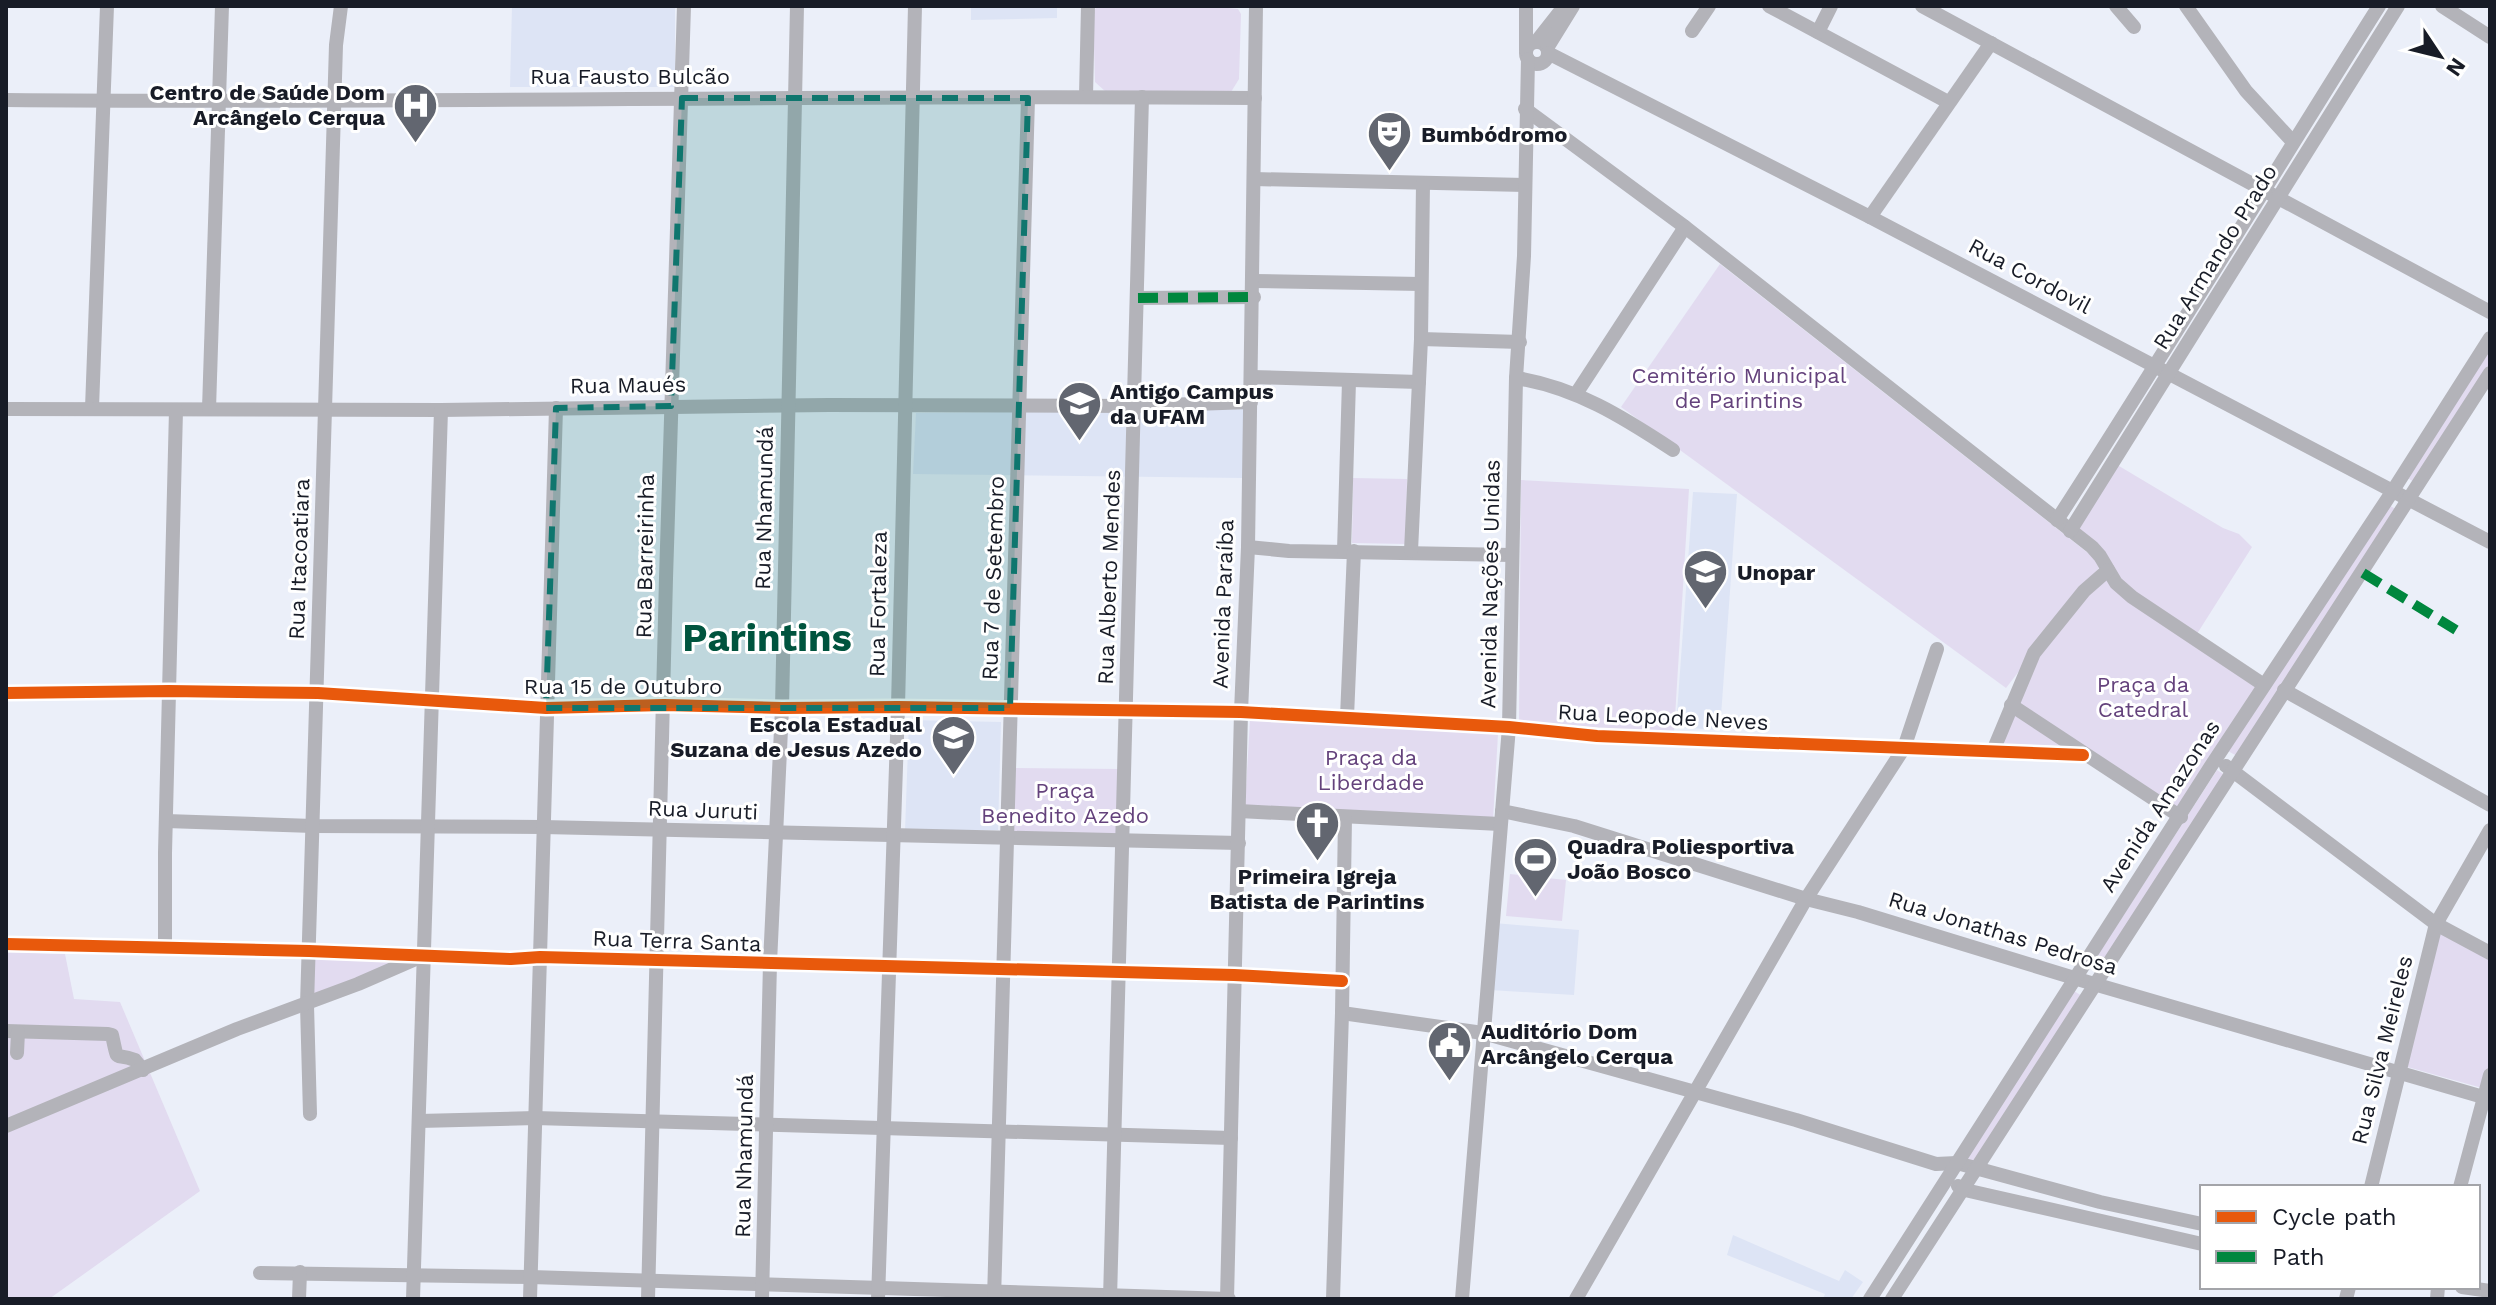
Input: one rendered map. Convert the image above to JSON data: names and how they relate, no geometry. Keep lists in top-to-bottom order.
{
  "streets": {
    "street": [
      "Rua Fausto Bulcão",
      "Rua Armando Prado",
      "Rua Cordovil",
      "Rua Maués",
      "Rua Nhamundá",
      "Rua Barreirinha",
      "Rua Itacoatiara",
      "Rua Alberto Mendes",
      "Rua 7 de Setembro",
      "Avenida Nações Unidas",
      "Rua Fortaleza",
      "Avenida Paraíba",
      "Rua 15 de Outubro",
      "Rua Leopode Neves",
      "Avenida Amazonas",
      "Rua Juruti",
      "Rua Jonathas Pedrosa",
      "Rua Terra Santa",
      "Rua Silva Meireles"
    ]
  },
  "crossings": [
    ["Rua Fausto Bulcão", "Rua Nhamundá"],
    ["Rua Fausto Bulcão", "Rua Barreirinha"],
    ["Rua Fausto Bulcão", "Rua Itacoatiara"],
    ["Rua Fausto Bulcão", "Rua Alberto Mendes"],
    ["Rua Fausto Bulcão", "Rua 7 de Setembro"],
    ["Rua Fausto Bulcão", "Rua Fortaleza"],
    ["Rua Fausto Bulcão", "Avenida Paraíba"],
    ["Rua Armando Prado", "Rua Cordovil"],
    ["Rua Cordovil", "Avenida Nações Unidas"],
    ["Rua Cordovil", "Avenida Amazonas"],
    ["Rua Maués", "Rua Nhamundá"],
    ["Rua Maués", "Rua Barreirinha"],
    ["Rua Maués", "Rua Itacoatiara"],
    ["Rua Maués", "Rua Alberto Mendes"],
    ["Rua Maués", "Rua 7 de Setembro"],
    ["Rua Maués", "Rua Fortaleza"],
    ["Rua Maués", "Avenida Paraíba"],
    ["Rua Nhamundá", "Rua 15 de Outubro"],
    ["Rua Nhamundá", "Rua Juruti"],
    ["Rua Nhamundá", "Rua Terra Santa"],
    ["Rua Barreirinha", "Rua 15 de Outubro"],
    ["Rua Barreirinha", "Rua Juruti"],
    ["Rua Barreirinha", "Rua Terra Santa"],
    ["Rua Itacoatiara", "Rua 15 de Outubro"],
    ["Rua Itacoatiara", "Rua Juruti"],
    ["Rua Itacoatiara", "Rua Terra Santa"],
    ["Rua Alberto Mendes", "Rua 15 de Outubro"],
    ["Rua Alberto Mendes", "Rua Juruti"],
    ["Rua Alberto Mendes", "Rua Terra Santa"],
    ["Rua 7 de Setembro", "Rua 15 de Outubro"],
    ["Rua 7 de Setembro", "Rua Juruti"],
    ["Rua 7 de Setembro", "Rua Terra Santa"],
    ["Avenida Nações Unidas", "Rua Leopode Neves"],
    ["Avenida Nações Unidas", "Rua Jonathas Pedrosa"],
    ["Rua Fortaleza", "Rua 15 de Outubro"],
    ["Rua Fortaleza", "Rua Juruti"],
    ["Rua Fortaleza", "Rua Terra Santa"],
    ["Avenida Paraíba", "Rua 15 de Outubro"],
    ["Avenida Paraíba", "Rua Leopode Neves"],
    ["Avenida Paraíba", "Rua Juruti"],
    ["Avenida Paraíba", "Rua Jonathas Pedrosa"],
    ["Avenida Paraíba", "Rua Terra Santa"],
    ["Rua 15 de Outubro", "Rua Leopode Neves"],
    ["Avenida Amazonas", "Rua Jonathas Pedrosa"],
    ["Rua Jonathas Pedrosa", "Rua Silva Meireles"]
  ],
  "districts": ["Parintins"],
  "parks": [
    "Cemitério Municipal de Parintins",
    "Praça da Catedral",
    "Praça da Liberdade",
    "Praça Benedito Azedo"
  ],
  "places": {
    "hospital": ["Centro de Saúde Dom Arcângelo Cerqua"],
    "theatre": ["Bumbódromo"],
    "school or university": ["Antigo Campus da UFAM", "Unopar", "Escola Estadual Suzana de Jesus Azedo"],
    "church": ["Primeira Igreja Batista de Parintins"],
    "sports": ["Quadra Poliesportiva João Bosco"],
    "public building": ["Auditório Dom Arcângelo Cerqua"]
  },
  "legend": ["Cycle path", "Path"],
  "north": "bottom right"
}
